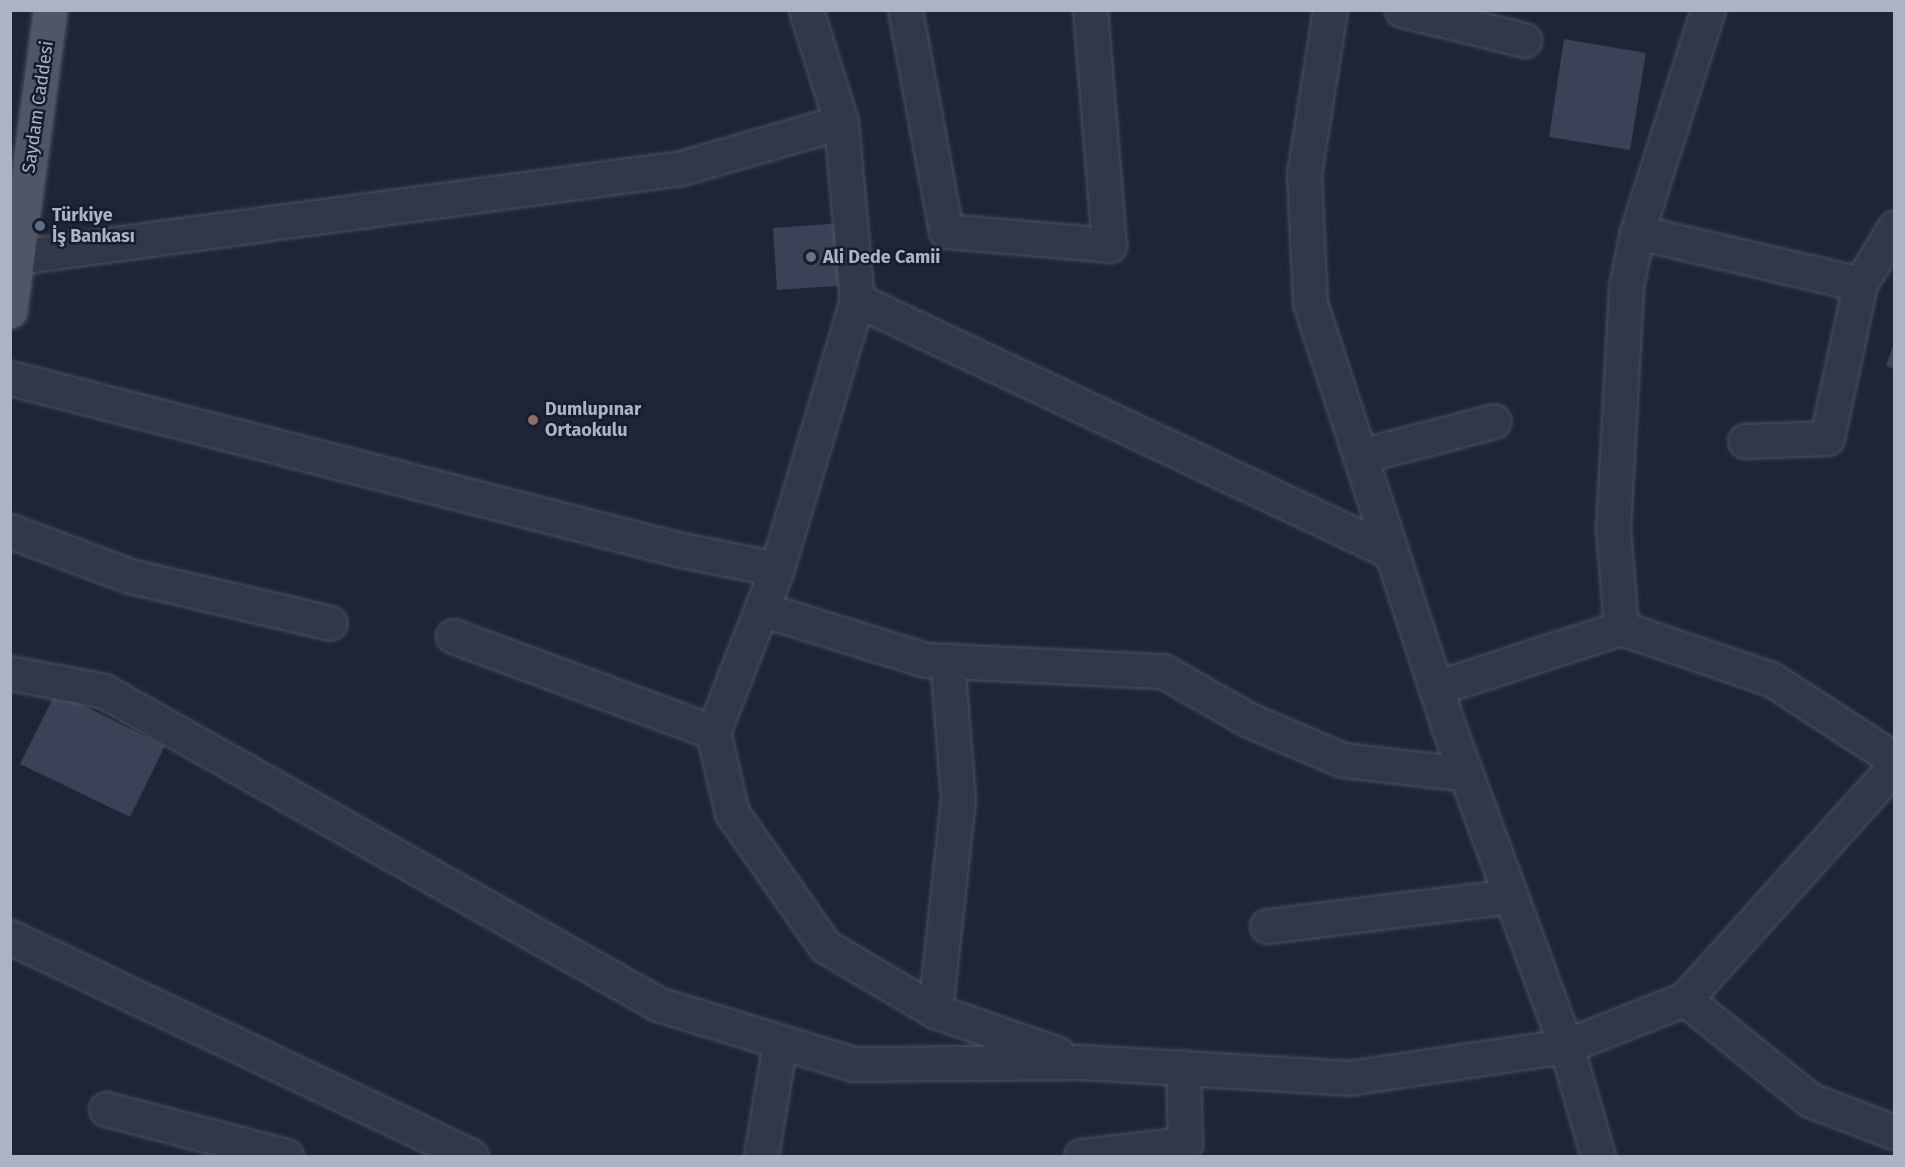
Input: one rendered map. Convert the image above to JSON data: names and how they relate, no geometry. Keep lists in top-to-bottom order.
{
  "streets": {
    "main road": ["Saydam Caddesi"]
  },
  "places": ["Türkiye İş Bankası", "Ali Dede Camii", "Dumlupınar Ortaokulu"]
}
